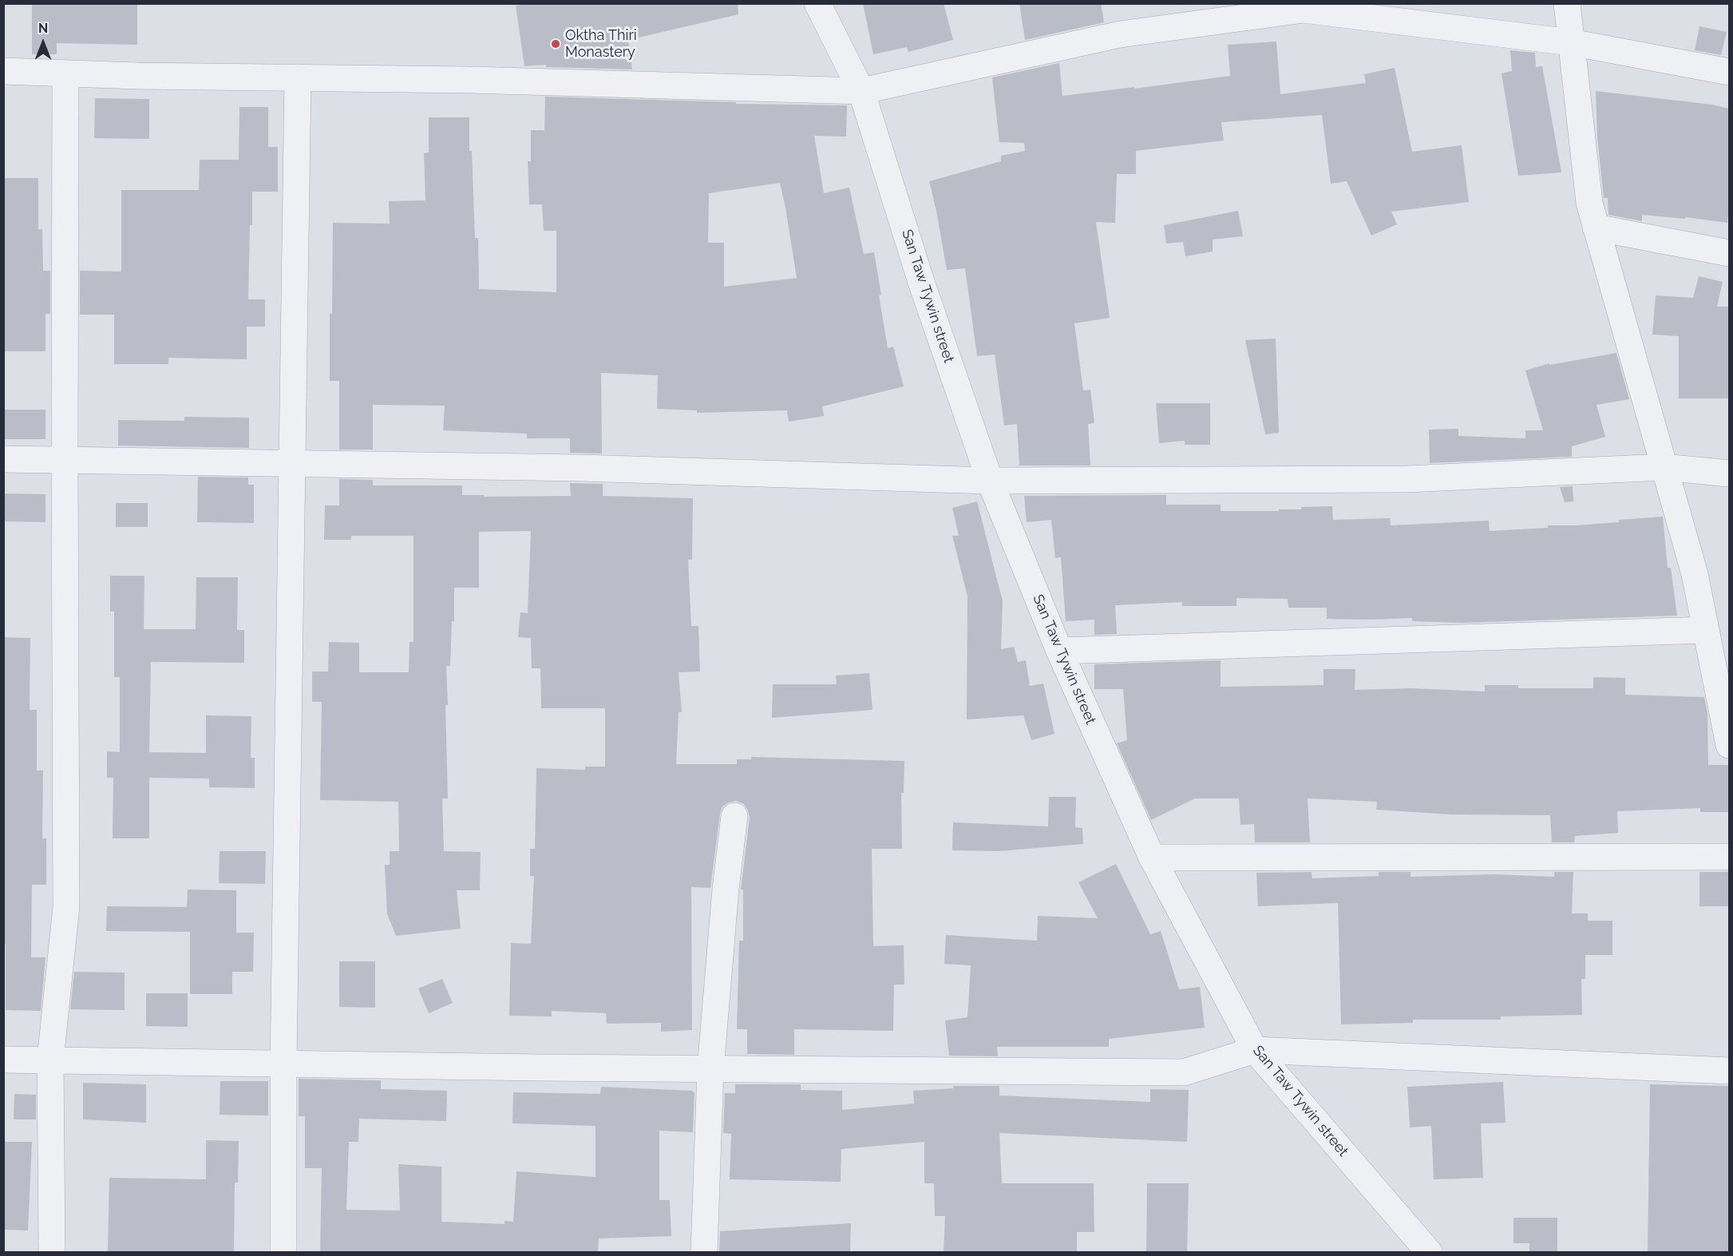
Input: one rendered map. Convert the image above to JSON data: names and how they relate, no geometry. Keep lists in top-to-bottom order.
{
  "streets": {
    "street": ["San Taw Tywin street"]
  },
  "places": ["Oktha Thiri Monastery"],
  "north": "top"
}
